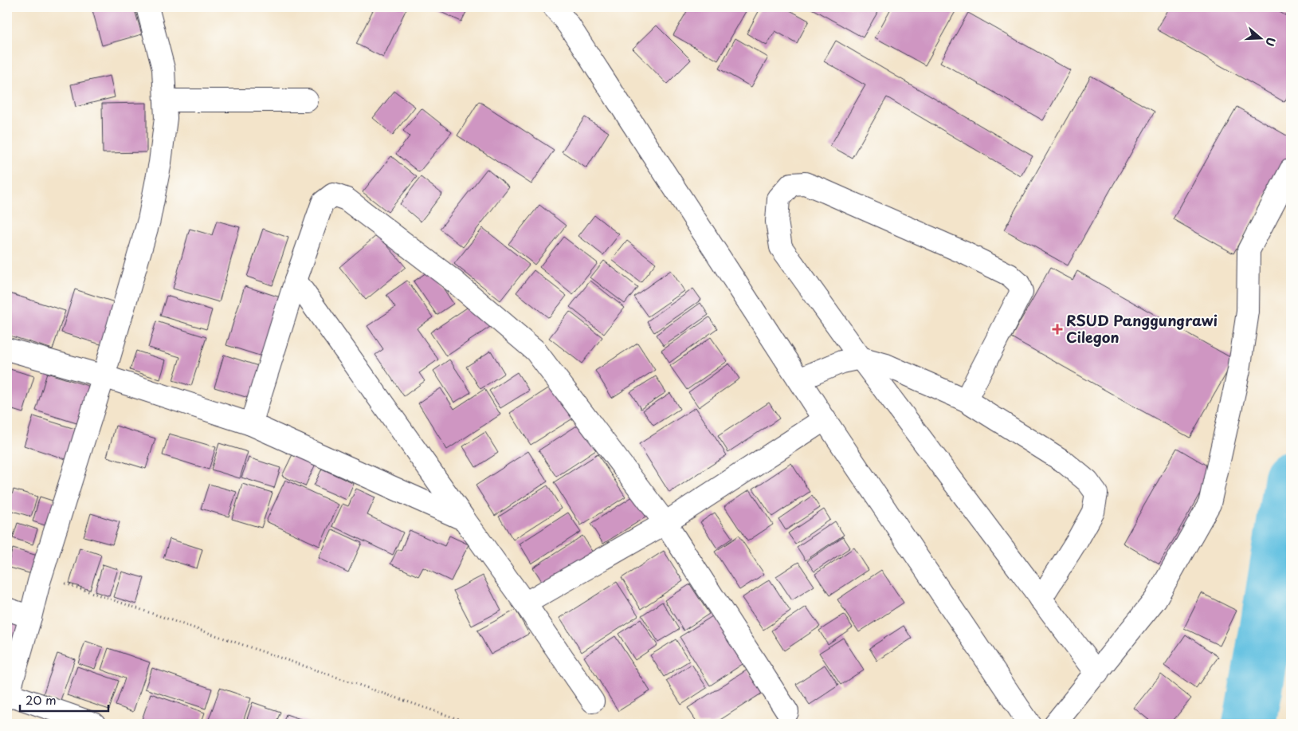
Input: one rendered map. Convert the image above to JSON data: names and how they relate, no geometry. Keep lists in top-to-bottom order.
{
  "places": {
    "health": ["RSUD Panggungrawi Cilegon"]
  },
  "scale_bar": "20 m",
  "north": "right"
}
